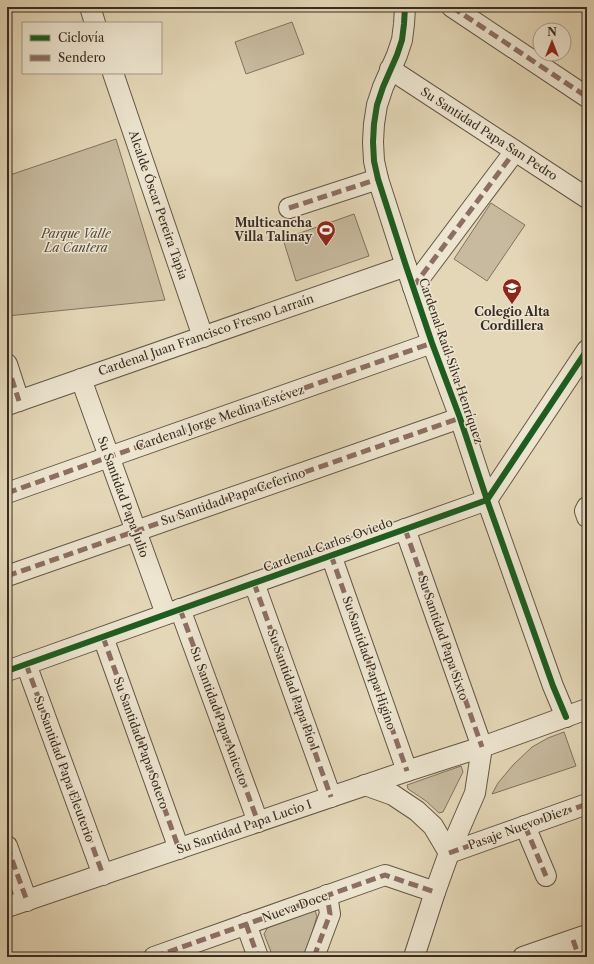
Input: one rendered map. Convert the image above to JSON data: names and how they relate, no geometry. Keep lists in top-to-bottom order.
{
  "streets": {
    "street": [
      "Su Santidad Papa San Pedro",
      "Alcalde Óscar Pereira Tapia",
      "Cardenal Juan Francisco Fresno Larraín",
      "Cardenal Raúl Silva Henríquez",
      "Cardenal Jorge Medina Estévez",
      "Su Santidad Papa Julio",
      "Su Santidad Papa Ceferino",
      "Cardenal Carlos Oviedo",
      "Su Santidad Papa Sixto",
      "Su Santidad Papa Higino",
      "Su Santidad Papa Pío I",
      "Su Santidad Papa Aniceto",
      "Su Santidad Papa Sotero",
      "Su Santidad Papa Eleuterio",
      "Su Santidad Papa Lucio I",
      "Pasaje Nuevo Diez",
      "Nueva Doce"
    ]
  },
  "crossings": [
    ["Su Santidad Papa San Pedro", "Cardenal Raúl Silva Henríquez"],
    ["Alcalde Óscar Pereira Tapia", "Cardenal Juan Francisco Fresno Larraín"],
    ["Cardenal Juan Francisco Fresno Larraín", "Cardenal Raúl Silva Henríquez"],
    ["Cardenal Juan Francisco Fresno Larraín", "Su Santidad Papa Julio"],
    ["Cardenal Raúl Silva Henríquez", "Cardenal Jorge Medina Estévez"],
    ["Cardenal Raúl Silva Henríquez", "Su Santidad Papa Ceferino"],
    ["Cardenal Raúl Silva Henríquez", "Cardenal Carlos Oviedo"],
    ["Cardenal Raúl Silva Henríquez", "Su Santidad Papa Lucio I"],
    ["Cardenal Jorge Medina Estévez", "Su Santidad Papa Julio"],
    ["Su Santidad Papa Julio", "Su Santidad Papa Ceferino"],
    ["Su Santidad Papa Julio", "Cardenal Carlos Oviedo"],
    ["Su Santidad Papa Julio", "Su Santidad Papa Aniceto"],
    ["Cardenal Carlos Oviedo", "Su Santidad Papa Sixto"],
    ["Cardenal Carlos Oviedo", "Su Santidad Papa Higino"],
    ["Cardenal Carlos Oviedo", "Su Santidad Papa Pío I"],
    ["Cardenal Carlos Oviedo", "Su Santidad Papa Aniceto"],
    ["Cardenal Carlos Oviedo", "Su Santidad Papa Sotero"],
    ["Cardenal Carlos Oviedo", "Su Santidad Papa Eleuterio"],
    ["Su Santidad Papa Sixto", "Su Santidad Papa Lucio I"],
    ["Su Santidad Papa Higino", "Su Santidad Papa Lucio I"],
    ["Su Santidad Papa Pío I", "Su Santidad Papa Lucio I"],
    ["Su Santidad Papa Aniceto", "Su Santidad Papa Lucio I"],
    ["Su Santidad Papa Sotero", "Su Santidad Papa Lucio I"],
    ["Su Santidad Papa Eleuterio", "Su Santidad Papa Lucio I"]
  ],
  "parks": ["Parque Valle La Cantera"],
  "places": {
    "sports": ["Multicancha Villa Talinay"],
    "school or university": ["Colegio Alta Cordillera"]
  },
  "legend": ["Ciclovía", "Sendero"],
  "north": "top"
}
